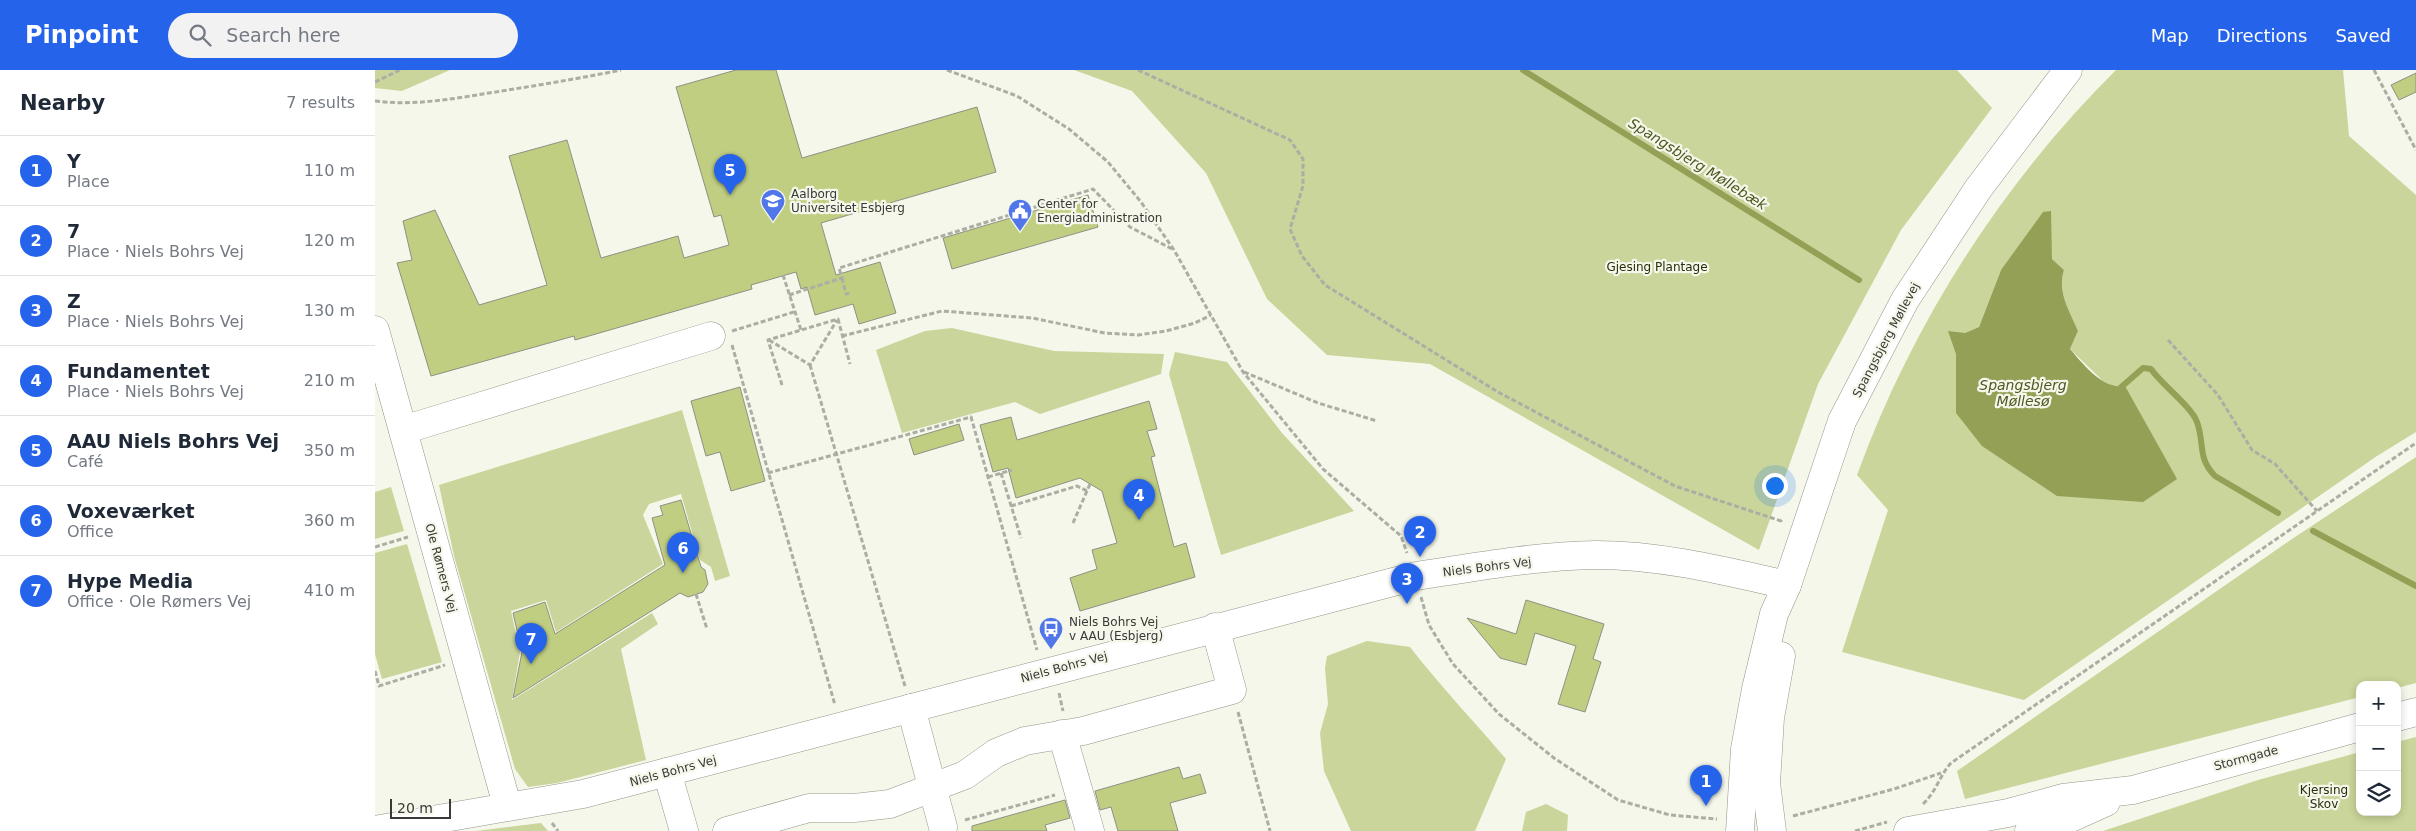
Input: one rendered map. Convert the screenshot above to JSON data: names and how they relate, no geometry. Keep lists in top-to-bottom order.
{
  "streets": {
    "street": [
      "Spangsbjerg Møllevej",
      "Niels Bohrs Vej",
      "Ole Rømers Vej",
      "Stormgade"
    ]
  },
  "crossings": [
    ["Spangsbjerg Møllevej", "Niels Bohrs Vej"],
    ["Niels Bohrs Vej", "Ole Rømers Vej"]
  ],
  "water": ["Spangsbjerg Møllebæk", "Spangsbjerg Møllesø"],
  "parks": ["Gjesing Plantage", "Kjersing Skov"],
  "places": {
    "school or university": ["Aalborg Universitet Esbjerg"],
    "public building": ["Center for Energiadministration"],
    "bus stop": ["Niels Bohrs Vej v AAU (Esbjerg)"]
  },
  "scale_bar": "20 m",
  "page": {
    "header": "Pinpoint",
    "search": "Search here",
    "nav": ["Map", "Directions", "Saved"],
    "heading": ["Nearby", "7 results"],
    "list": [
      {
        "mark": "1",
        "name": "Y",
        "note": "Place",
        "value": "110 m"
      },
      {
        "mark": "2",
        "name": "7",
        "note": "Place · Niels Bohrs Vej",
        "value": "120 m"
      },
      {
        "mark": "3",
        "name": "Z",
        "note": "Place · Niels Bohrs Vej",
        "value": "130 m"
      },
      {
        "mark": "4",
        "name": "Fundamentet",
        "note": "Place · Niels Bohrs Vej",
        "value": "210 m"
      },
      {
        "mark": "5",
        "name": "AAU Niels Bohrs Vej",
        "note": "Café",
        "value": "350 m"
      },
      {
        "mark": "6",
        "name": "Voxeværket",
        "note": "Office",
        "value": "360 m"
      },
      {
        "mark": "7",
        "name": "Hype Media",
        "note": "Office · Ole Rømers Vej",
        "value": "410 m"
      }
    ],
    "pins": [
      "5",
      "4",
      "2",
      "6",
      "3",
      "7",
      "1"
    ],
    "map_buttons": ["+", "−"],
    "scale": "20 m"
  }
}
